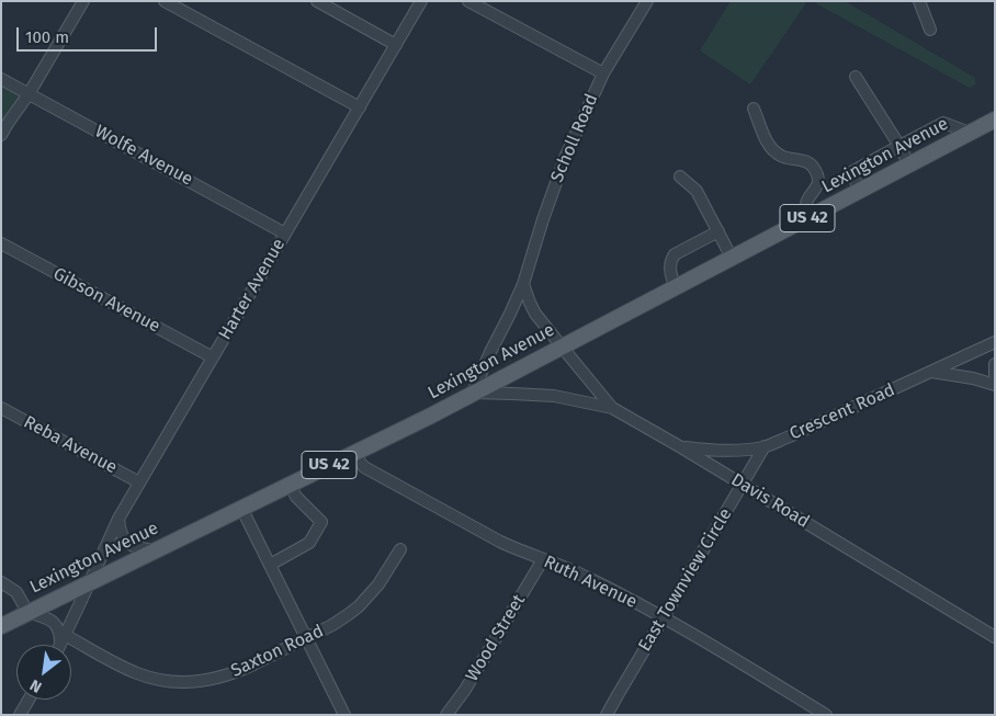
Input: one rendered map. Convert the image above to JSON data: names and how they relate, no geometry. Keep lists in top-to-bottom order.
{
  "streets": {
    "main road": ["Lexington Avenue", "US 42"],
    "street": [
      "Scholl Road",
      "Wolfe Avenue",
      "Harter Avenue",
      "Gibson Avenue",
      "Crescent Road",
      "Reba Avenue",
      "Davis Road",
      "East Townview Circle",
      "Ruth Avenue",
      "Wood Street",
      "Saxton Road"
    ]
  },
  "crossings": [
    ["Scholl Road", "Lexington Avenue"],
    ["Wolfe Avenue", "Harter Avenue"],
    ["Lexington Avenue", "Harter Avenue"],
    ["Lexington Avenue", "Davis Road"],
    ["Lexington Avenue", "Ruth Avenue"],
    ["Harter Avenue", "Gibson Avenue"],
    ["Harter Avenue", "Reba Avenue"],
    ["Harter Avenue", "Saxton Road"],
    ["Crescent Road", "Davis Road"],
    ["Crescent Road", "East Townview Circle"],
    ["Davis Road", "East Townview Circle"],
    ["East Townview Circle", "Ruth Avenue"],
    ["Ruth Avenue", "Wood Street"]
  ],
  "scale_bar": "100 m",
  "north": "bottom left"
}
